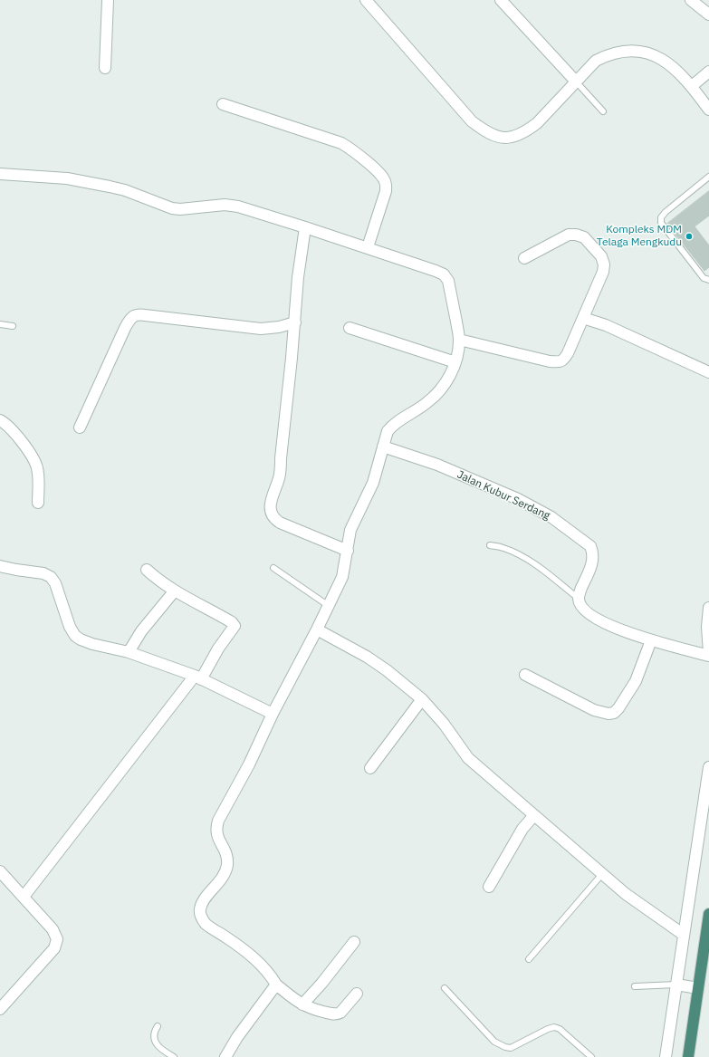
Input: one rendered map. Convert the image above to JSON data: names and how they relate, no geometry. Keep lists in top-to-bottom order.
{
  "streets": {
    "street": ["Jalan Kubur Serdang"]
  },
  "places": ["Kompleks MDM Telaga Mengkudu"]
}
